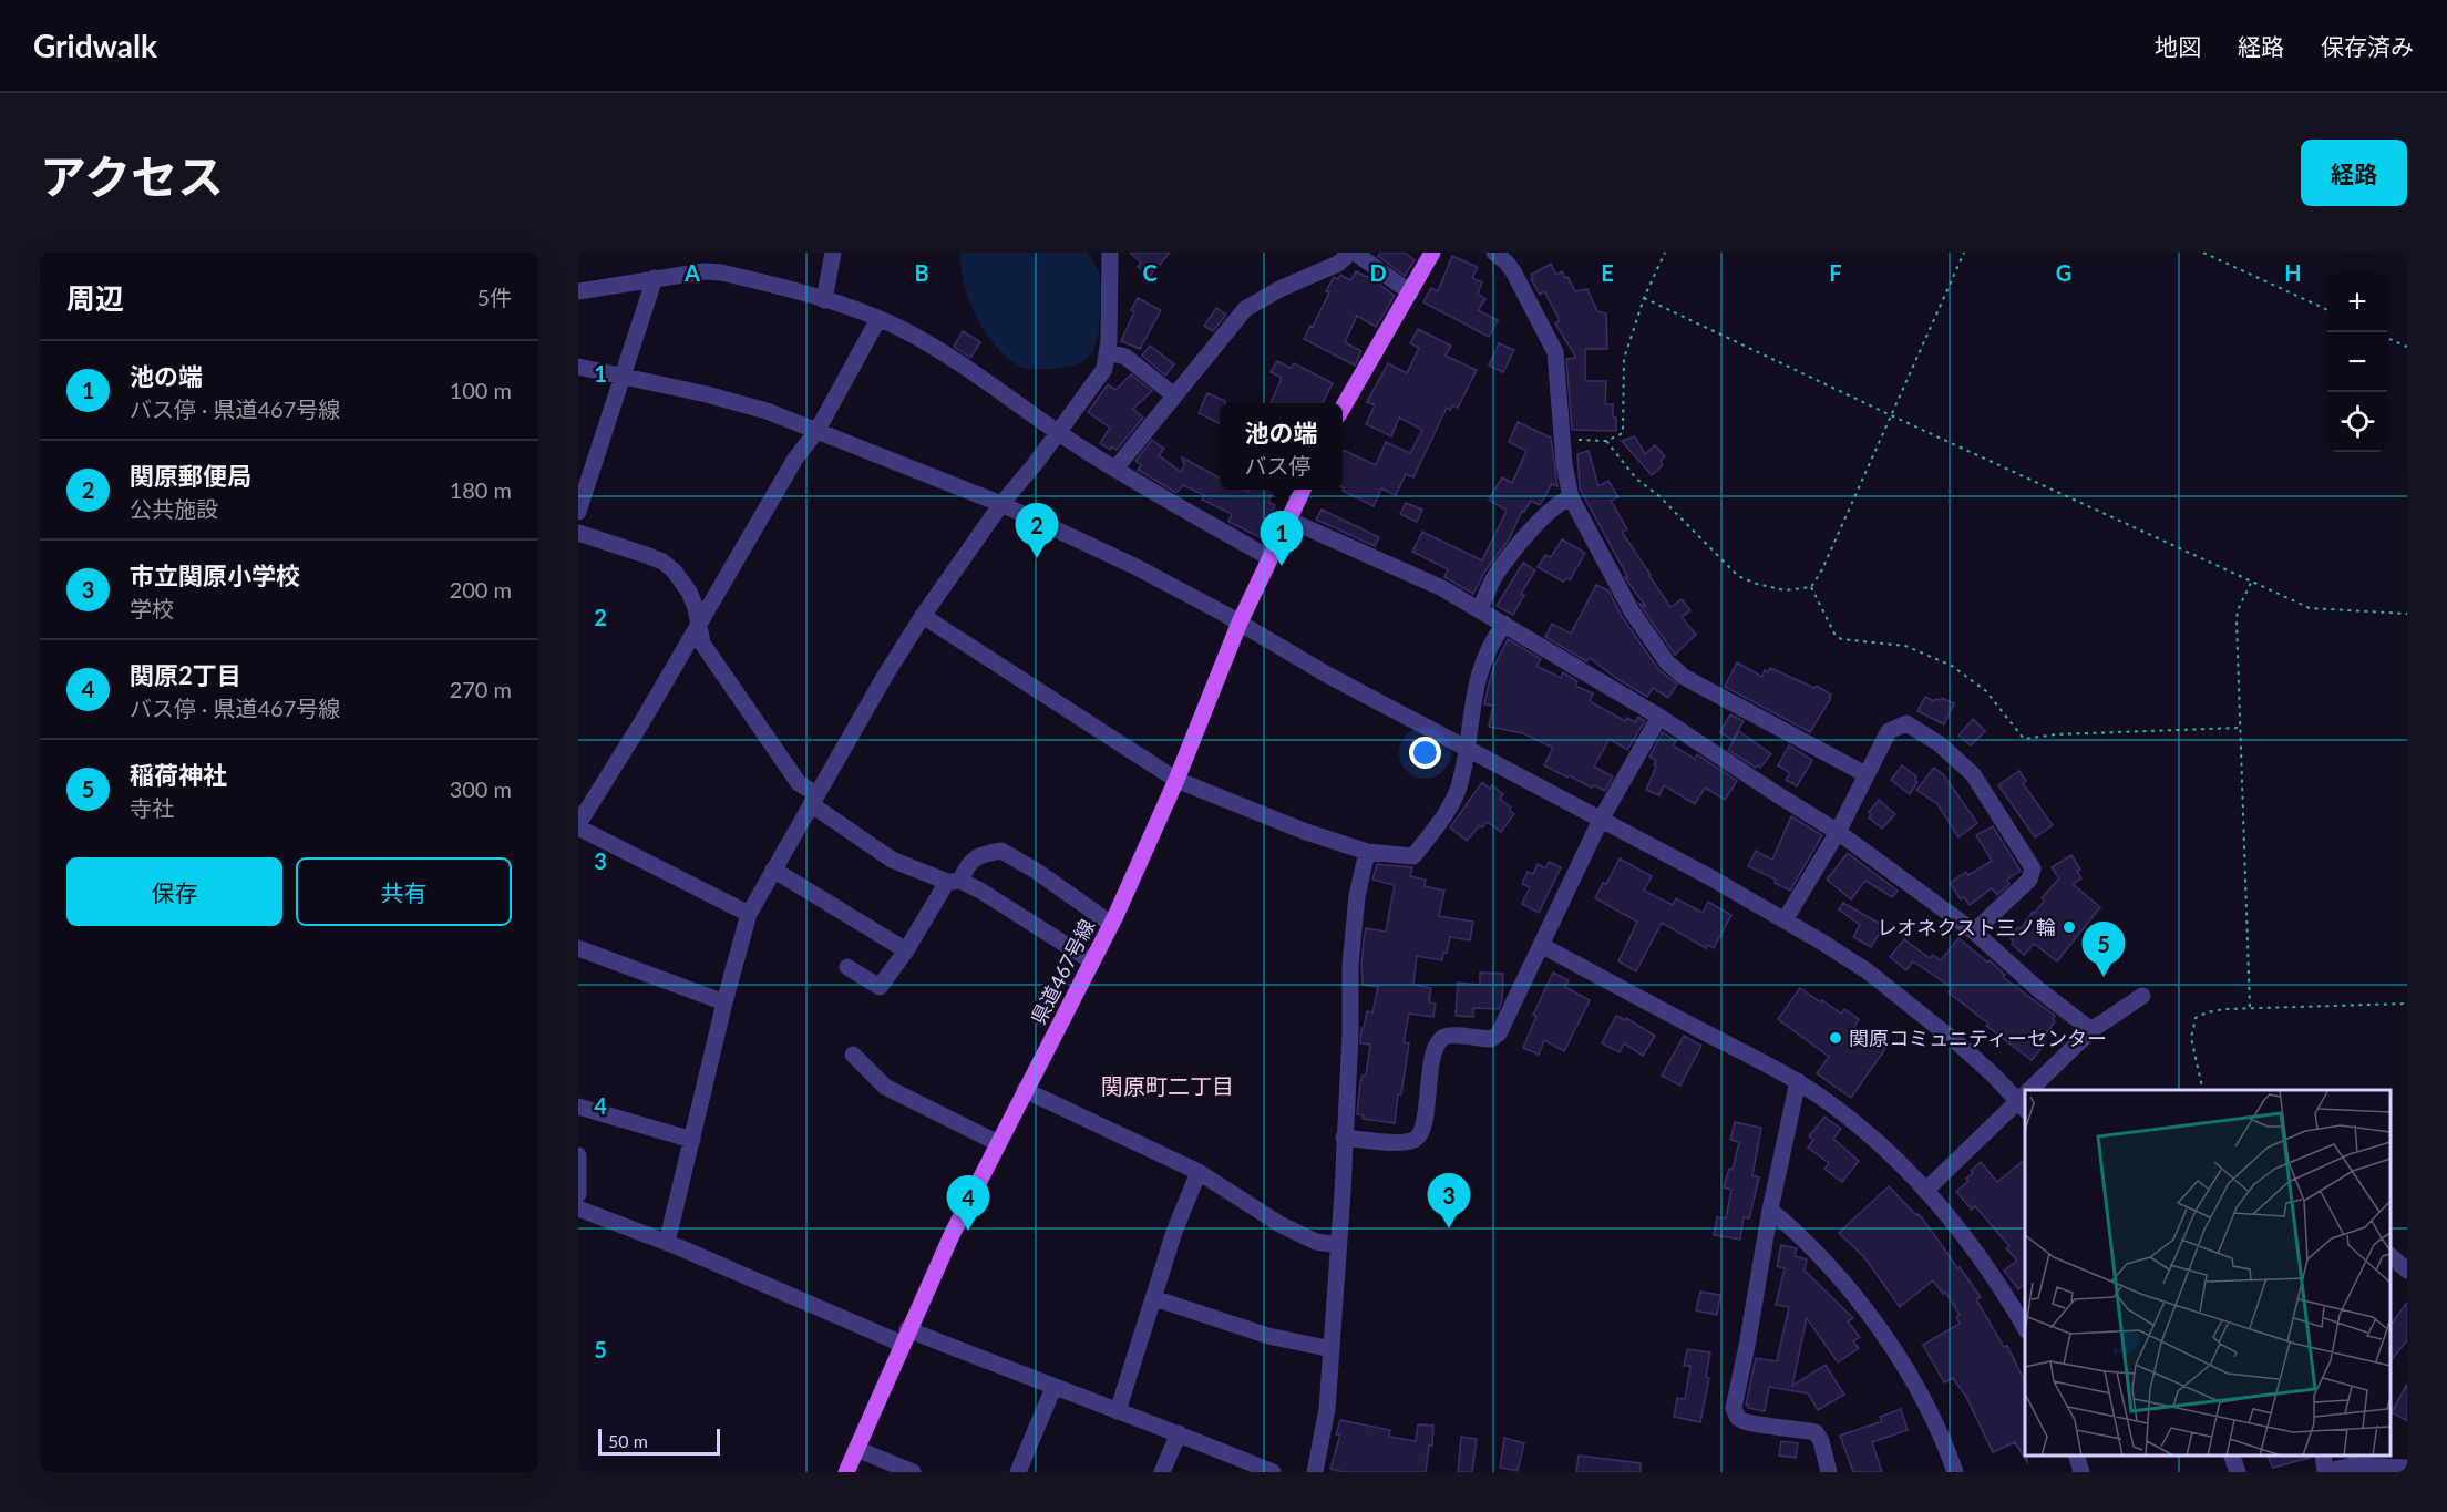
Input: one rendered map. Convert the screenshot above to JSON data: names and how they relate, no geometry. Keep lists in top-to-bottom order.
{
  "streets": {
    "main road": ["県道467号線"]
  },
  "districts": ["関原町二丁目"],
  "places": ["レオネクスト三ノ輪", "関原コミュニティーセンター"],
  "scale_bar": "50 m",
  "page": {
    "header": "Gridwalk",
    "nav": ["地図", "経路", "保存済み"],
    "title": "アクセス",
    "buttons": [
      "経路",
      ["保存", "共有"]
    ],
    "heading": ["周辺", "5件"],
    "map_buttons": ["+", "−"],
    "list": [
      {
        "mark": "1",
        "name": "池の端",
        "note": "バス停 · 県道467号線",
        "value": "100 m"
      },
      {
        "mark": "2",
        "name": "関原郵便局",
        "note": "公共施設",
        "value": "180 m"
      },
      {
        "mark": "3",
        "name": "市立関原小学校",
        "note": "学校",
        "value": "200 m"
      },
      {
        "mark": "4",
        "name": "関原2丁目",
        "note": "バス停 · 県道467号線",
        "value": "270 m"
      },
      {
        "mark": "5",
        "name": "稲荷神社",
        "note": "寺社",
        "value": "300 m"
      }
    ],
    "popup": ["池の端", "バス停"],
    "pins": [
      "2",
      "1",
      "5",
      "3",
      "4"
    ],
    "scale": "50 m"
  },
  "grid": {
    "columns": [
      "A",
      "B",
      "C",
      "D",
      "E",
      "F",
      "G",
      "H"
    ],
    "rows": [
      "1",
      "2",
      "3",
      "4",
      "5"
    ]
  }
}
